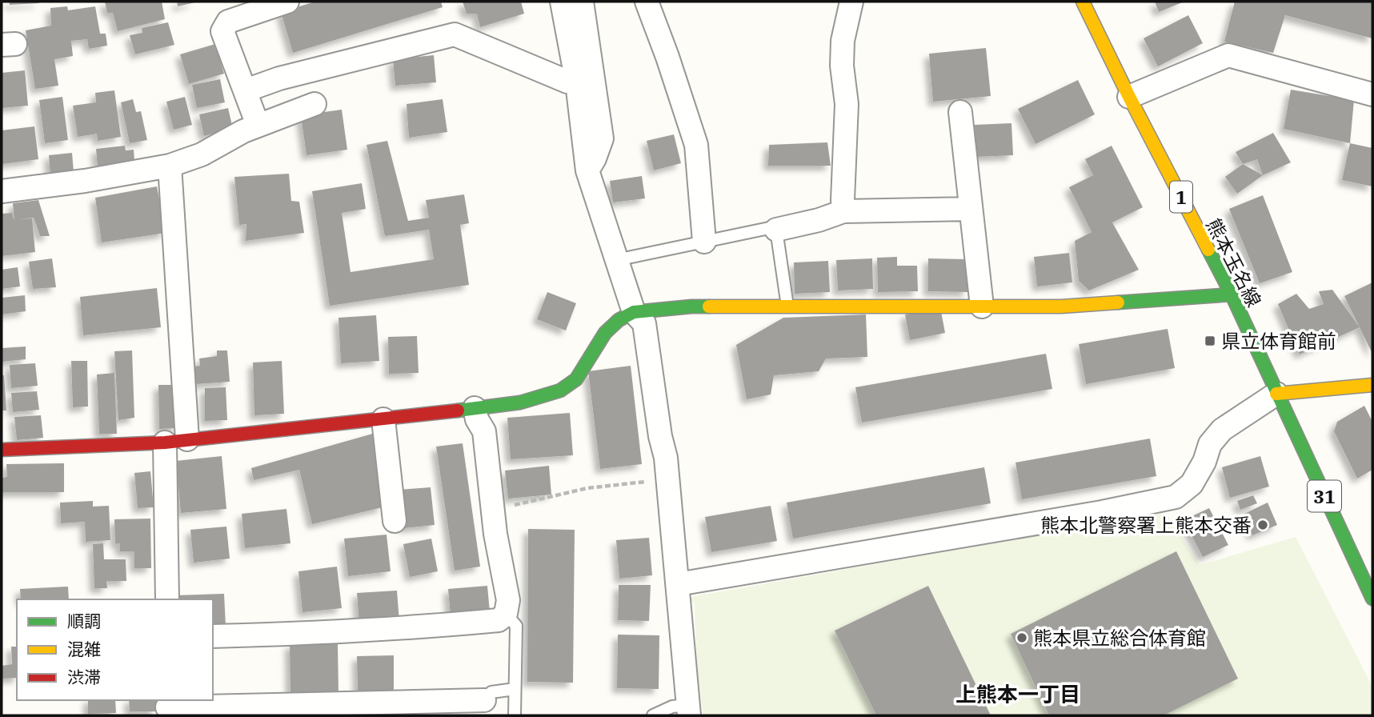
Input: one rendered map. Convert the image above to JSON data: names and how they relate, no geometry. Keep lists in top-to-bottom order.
{
  "streets": {
    "street": ["1", "熊本玉名線", "31"]
  },
  "crossings": [
    ["熊本玉名線", "31"]
  ],
  "districts": ["上熊本一丁目"],
  "places": {
    "transit": ["県立体育館前"],
    "other": ["熊本北警察署上熊本交番", "熊本県立総合体育館"]
  },
  "legend": ["順調", "混雑", "渋滞"]
}
